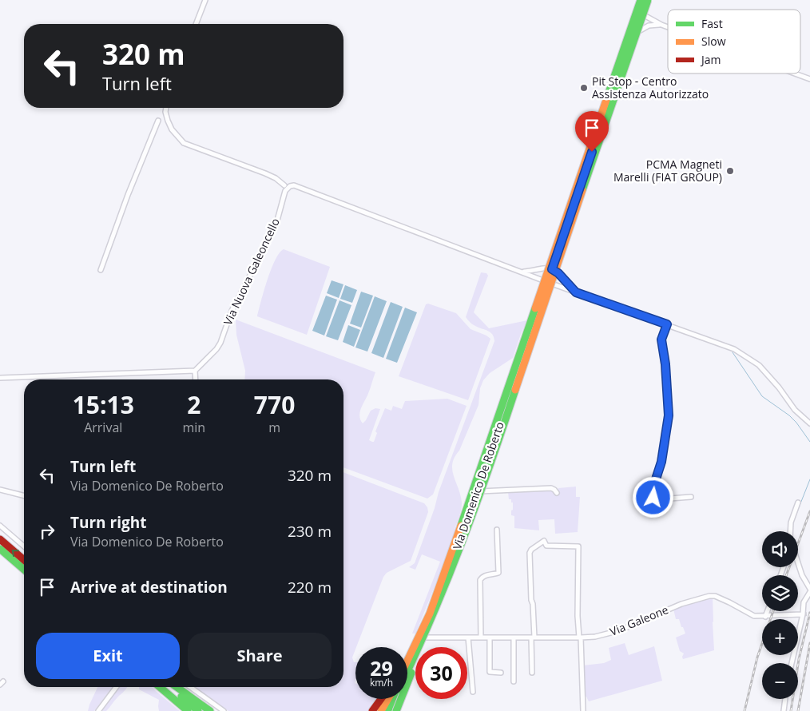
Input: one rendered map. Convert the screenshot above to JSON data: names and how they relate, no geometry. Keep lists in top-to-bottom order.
{
  "streets": {
    "street": ["Via Nuova Galeoncello", "Via Domenico De Roberto", "Via Galeone"]
  },
  "crossings": [
    ["Via Domenico De Roberto", "Via Galeone"]
  ],
  "places": ["Pit Stop - Centro Assistenza Autorizzato", "PCMA Magneti Marelli (FIAT GROUP)"],
  "legend": ["Fast", "Slow", "Jam"],
  "page": {
    "turn": ["320 m", "Turn left"],
    "eta": [
      "15:13",
      "Arrival",
      "2",
      "min",
      "770",
      "m"
    ],
    "list": [
      {
        "name": "Turn left",
        "note": "Via Domenico De Roberto",
        "value": "320 m"
      },
      {
        "name": "Turn right",
        "note": "Via Domenico De Roberto",
        "value": "230 m"
      },
      {
        "name": "Arrive at destination",
        "value": "220 m"
      }
    ],
    "map_buttons": ["+", "−"],
    "buttons": ["Exit", "Share"],
    "speed": "29 km/h",
    "limit": "30"
  }
}
